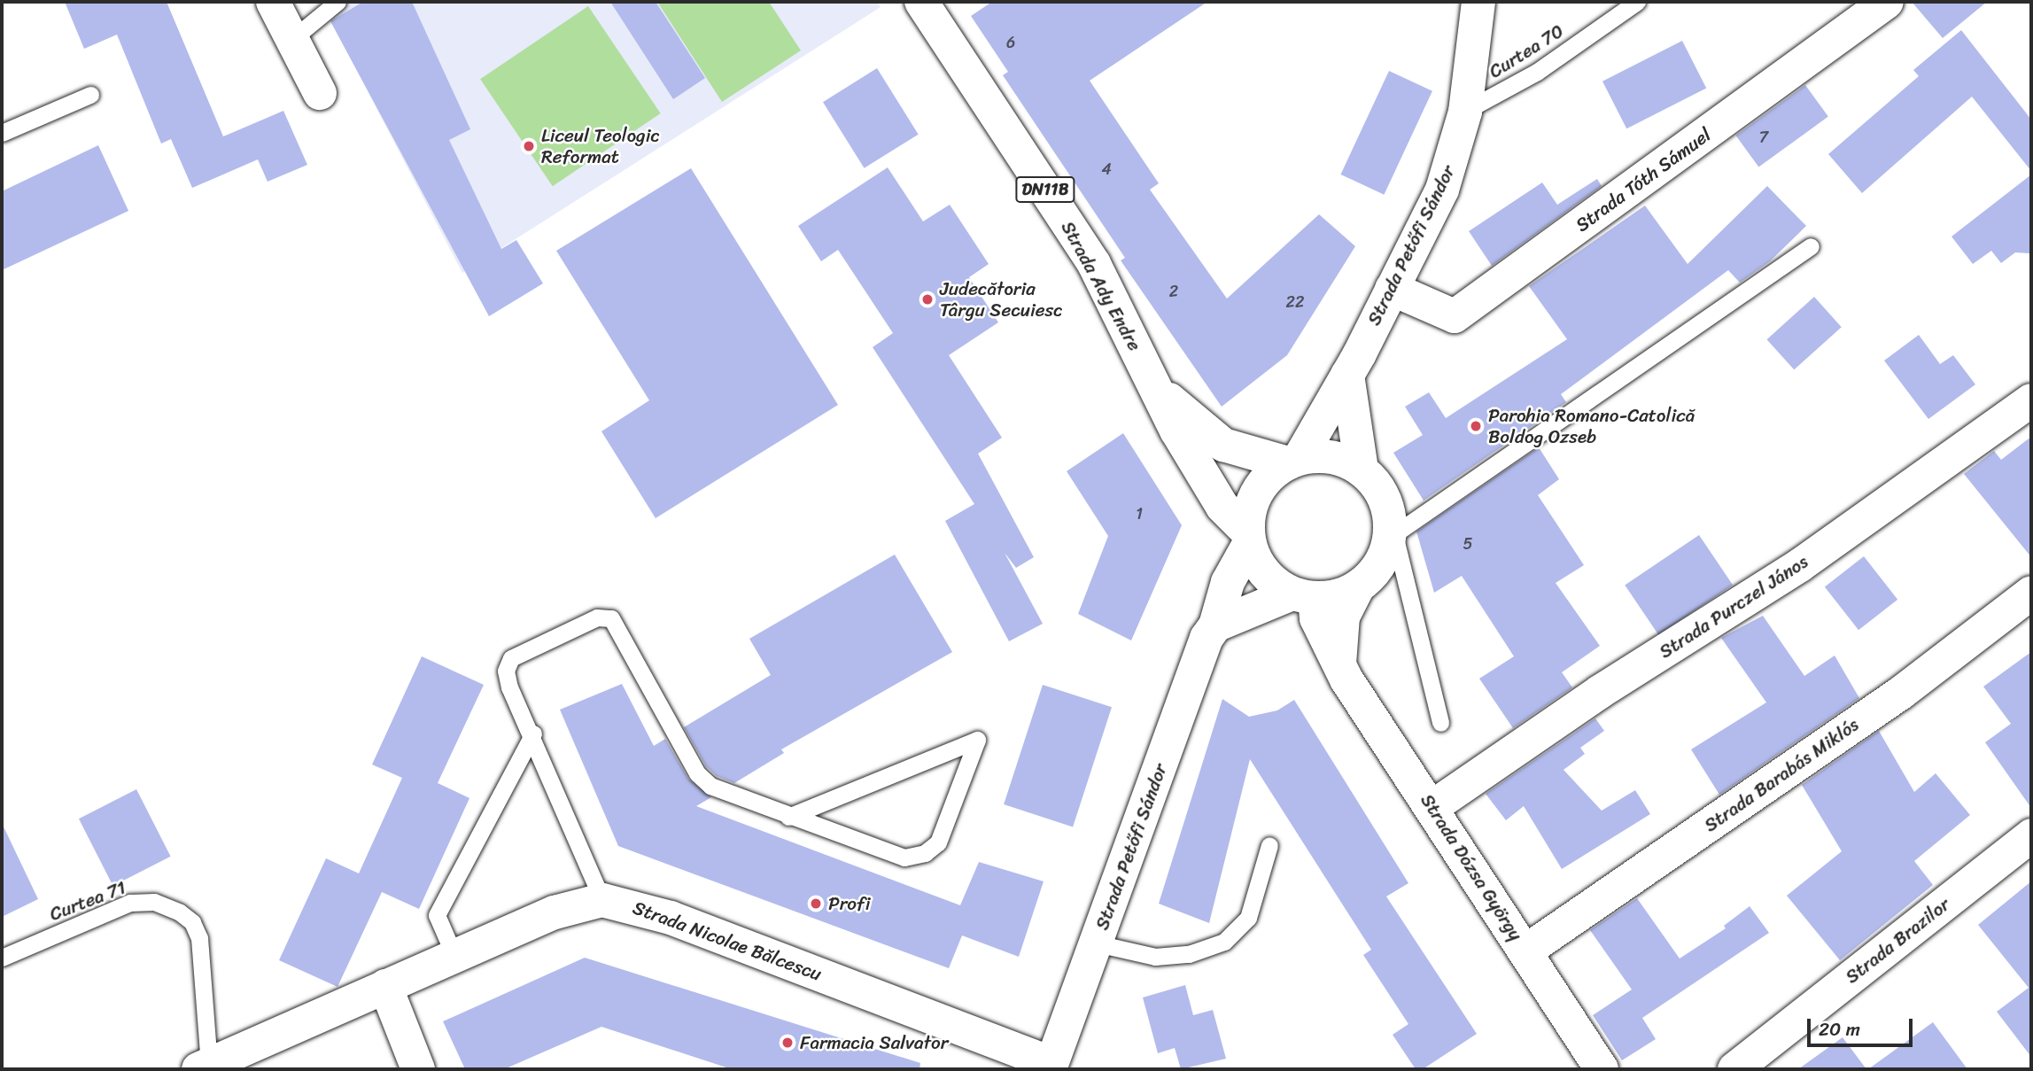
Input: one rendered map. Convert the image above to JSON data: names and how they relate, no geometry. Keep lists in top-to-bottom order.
{
  "streets": {
    "street": [
      "Strada Tóth Sámuel",
      "DN11B",
      "Strada Petőfi Sándor",
      "Strada Ady Endre",
      "Strada Purczel János",
      "Strada Barabás Miklós",
      "Strada Dózsa György",
      "Strada Nicolae Bălcescu",
      "Strada Brazilor"
    ],
    "lane": ["Curtea 70", "Curtea 71"]
  },
  "crossings": [
    ["Curtea 70", "Strada Petőfi Sándor"],
    ["Strada Tóth Sámuel", "Strada Petőfi Sándor"],
    ["Strada Petőfi Sándor", "Strada Ady Endre"],
    ["Strada Petőfi Sándor", "Strada Dózsa György"],
    ["Strada Petőfi Sándor", "Strada Nicolae Bălcescu"],
    ["Strada Ady Endre", "Strada Dózsa György"],
    ["Strada Purczel János", "Strada Dózsa György"],
    ["Strada Barabás Miklós", "Strada Dózsa György"],
    ["Curtea 71", "Strada Nicolae Bălcescu"]
  ],
  "places": [
    "Liceul Teologic Reformat",
    "Judecătoria Târgu Secuiesc",
    "Parohia Romano-Catolică Boldog Ozseb",
    "Profi",
    "Farmacia Salvator"
  ],
  "house_numbers": [
    "6",
    "7",
    "4",
    "2",
    "22",
    "1",
    "5"
  ],
  "scale_bar": "20 m"
}
